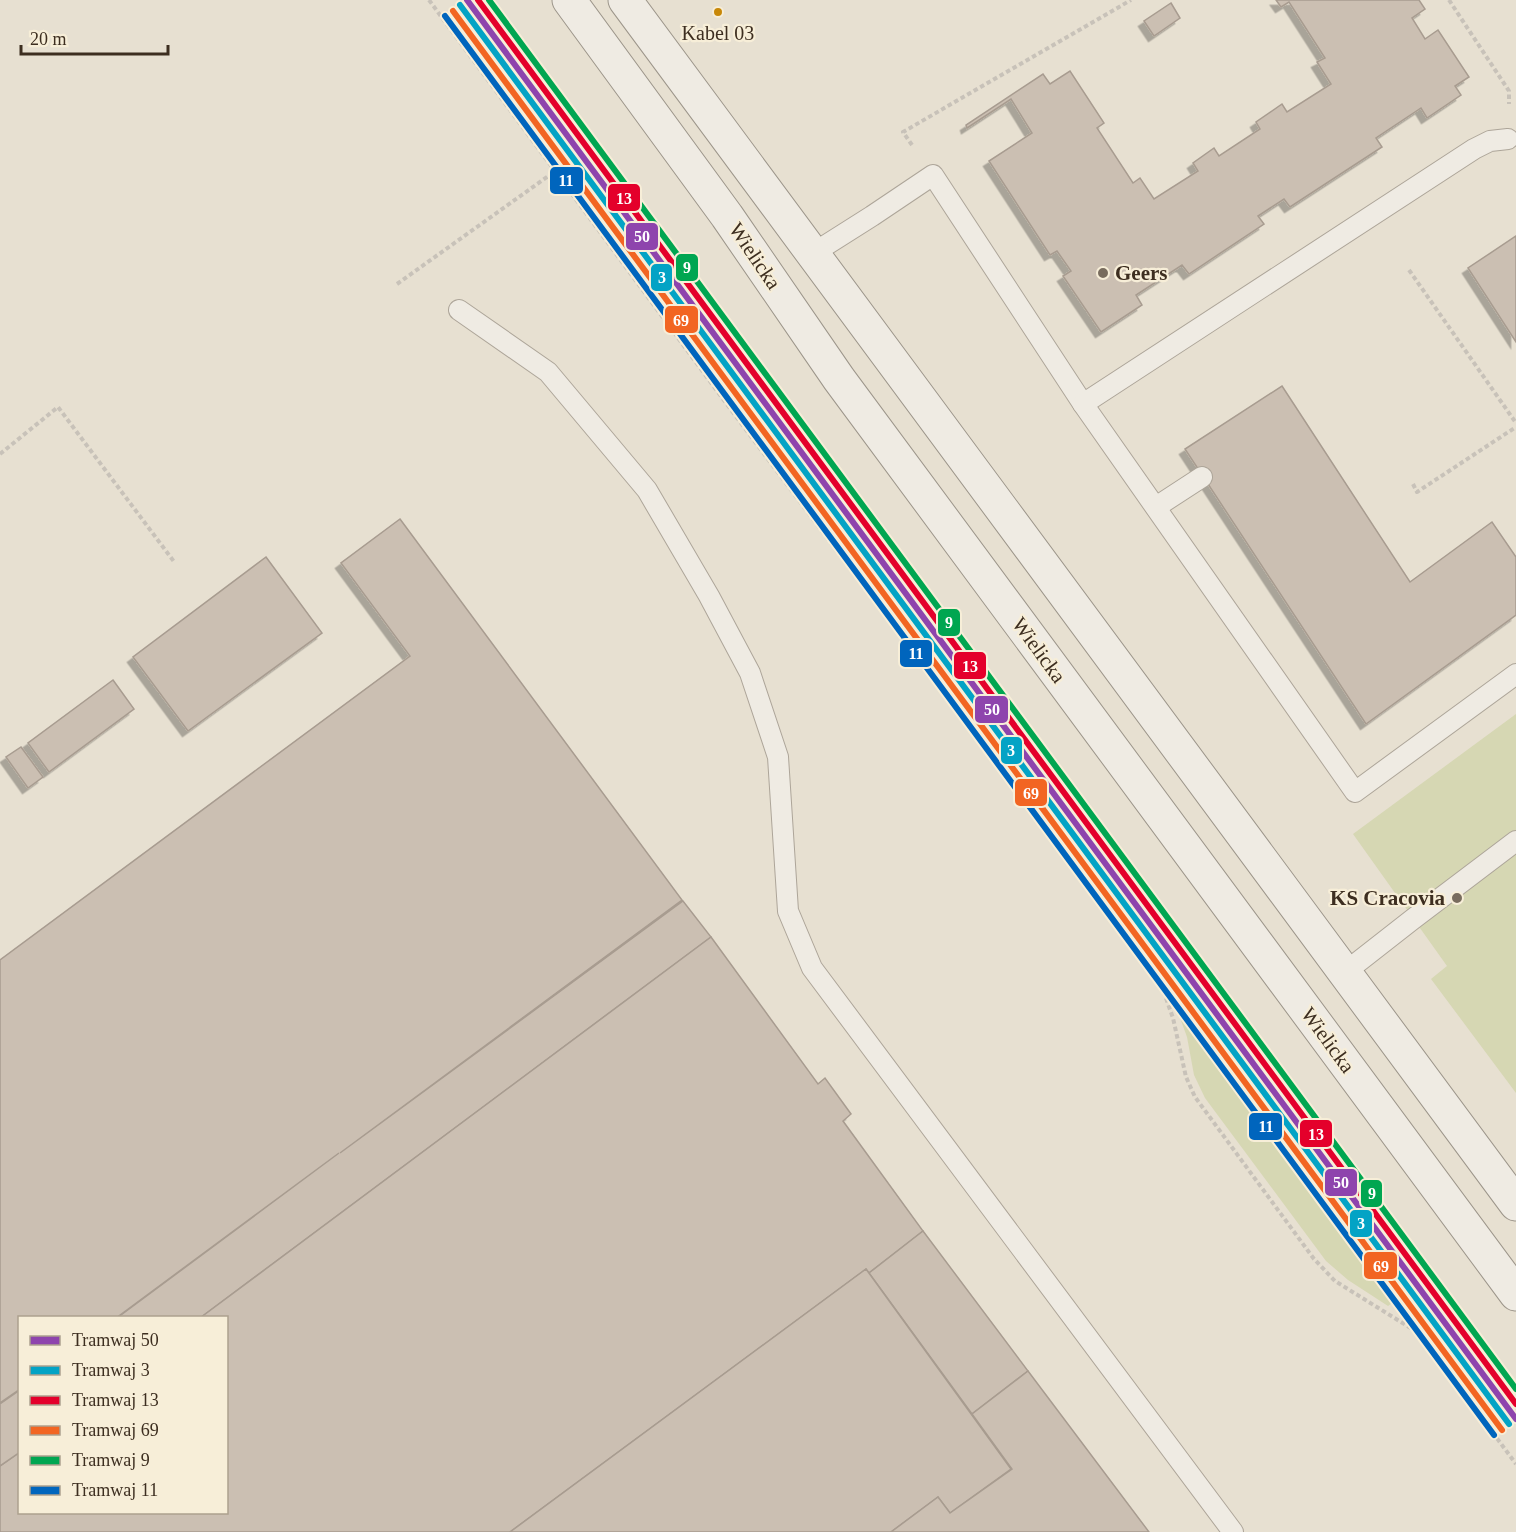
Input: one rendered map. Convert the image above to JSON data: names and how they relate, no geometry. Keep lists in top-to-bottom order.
{
  "streets": {
    "main road": ["Wielicka"]
  },
  "places": ["Kabel 03", "Geers", "KS Cracovia"],
  "lines": [
    "tram line 50",
    "tram line 13",
    "tram line 9",
    "tram line 3",
    "tram line 69",
    "tram line 11"
  ],
  "legend": [
    "Tramwaj 50",
    "Tramwaj 3",
    "Tramwaj 13",
    "Tramwaj 69",
    "Tramwaj 9",
    "Tramwaj 11"
  ],
  "scale_bar": "20 m"
}
